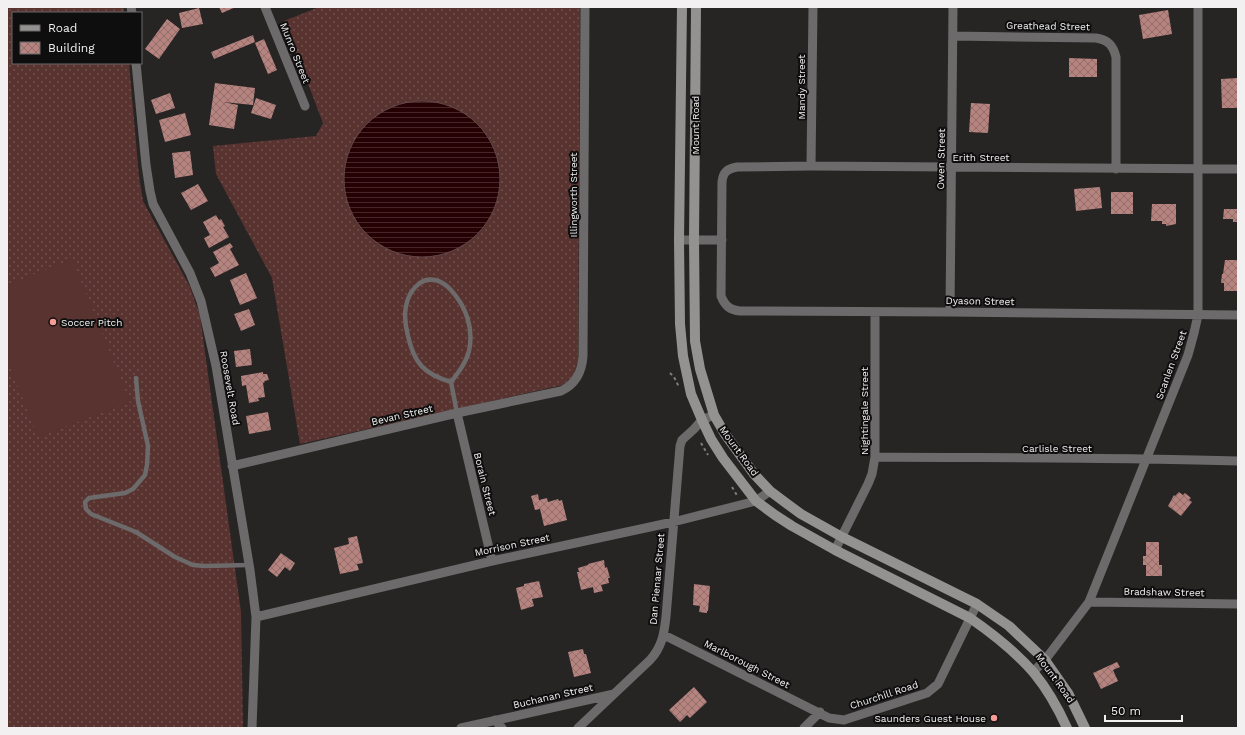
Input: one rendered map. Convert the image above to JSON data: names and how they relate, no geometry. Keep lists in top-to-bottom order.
{
  "streets": {
    "main road": ["Mount Road"],
    "street": [
      "Greathead Street",
      "Munro Street",
      "Mandy Street",
      "Erith Street",
      "Owen Street",
      "Illingworth Street",
      "Dyason Street",
      "Scanlen Street",
      "Roosevelt Road",
      "Nightingale Street",
      "Bevan Street",
      "Carlisle Street",
      "Borain Street",
      "Morrison Street",
      "Dan Pienaar Street",
      "Bradshaw Street",
      "Marlborough Street",
      "Churchill Road",
      "Buchanan Street"
    ]
  },
  "crossings": [
    ["Greathead Street", "Erith Street"],
    ["Greathead Street", "Owen Street"],
    ["Mandy Street", "Erith Street"],
    ["Mount Road", "Scanlen Street"],
    ["Mount Road", "Nightingale Street"],
    ["Mount Road", "Morrison Street"],
    ["Mount Road", "Dan Pienaar Street"],
    ["Mount Road", "Churchill Road"],
    ["Erith Street", "Owen Street"],
    ["Erith Street", "Dyason Street"],
    ["Erith Street", "Scanlen Street"],
    ["Owen Street", "Dyason Street"],
    ["Illingworth Street", "Bevan Street"],
    ["Dyason Street", "Scanlen Street"],
    ["Dyason Street", "Nightingale Street"],
    ["Scanlen Street", "Carlisle Street"],
    ["Scanlen Street", "Bradshaw Street"],
    ["Roosevelt Road", "Bevan Street"],
    ["Roosevelt Road", "Morrison Street"],
    ["Nightingale Street", "Carlisle Street"],
    ["Bevan Street", "Borain Street"],
    ["Borain Street", "Morrison Street"],
    ["Morrison Street", "Dan Pienaar Street"],
    ["Dan Pienaar Street", "Marlborough Street"],
    ["Dan Pienaar Street", "Buchanan Street"],
    ["Marlborough Street", "Churchill Road"]
  ],
  "places": ["Soccer Pitch", "Saunders Guest House"],
  "legend": ["Road", "Building"],
  "scale_bar": "50 m"
}
